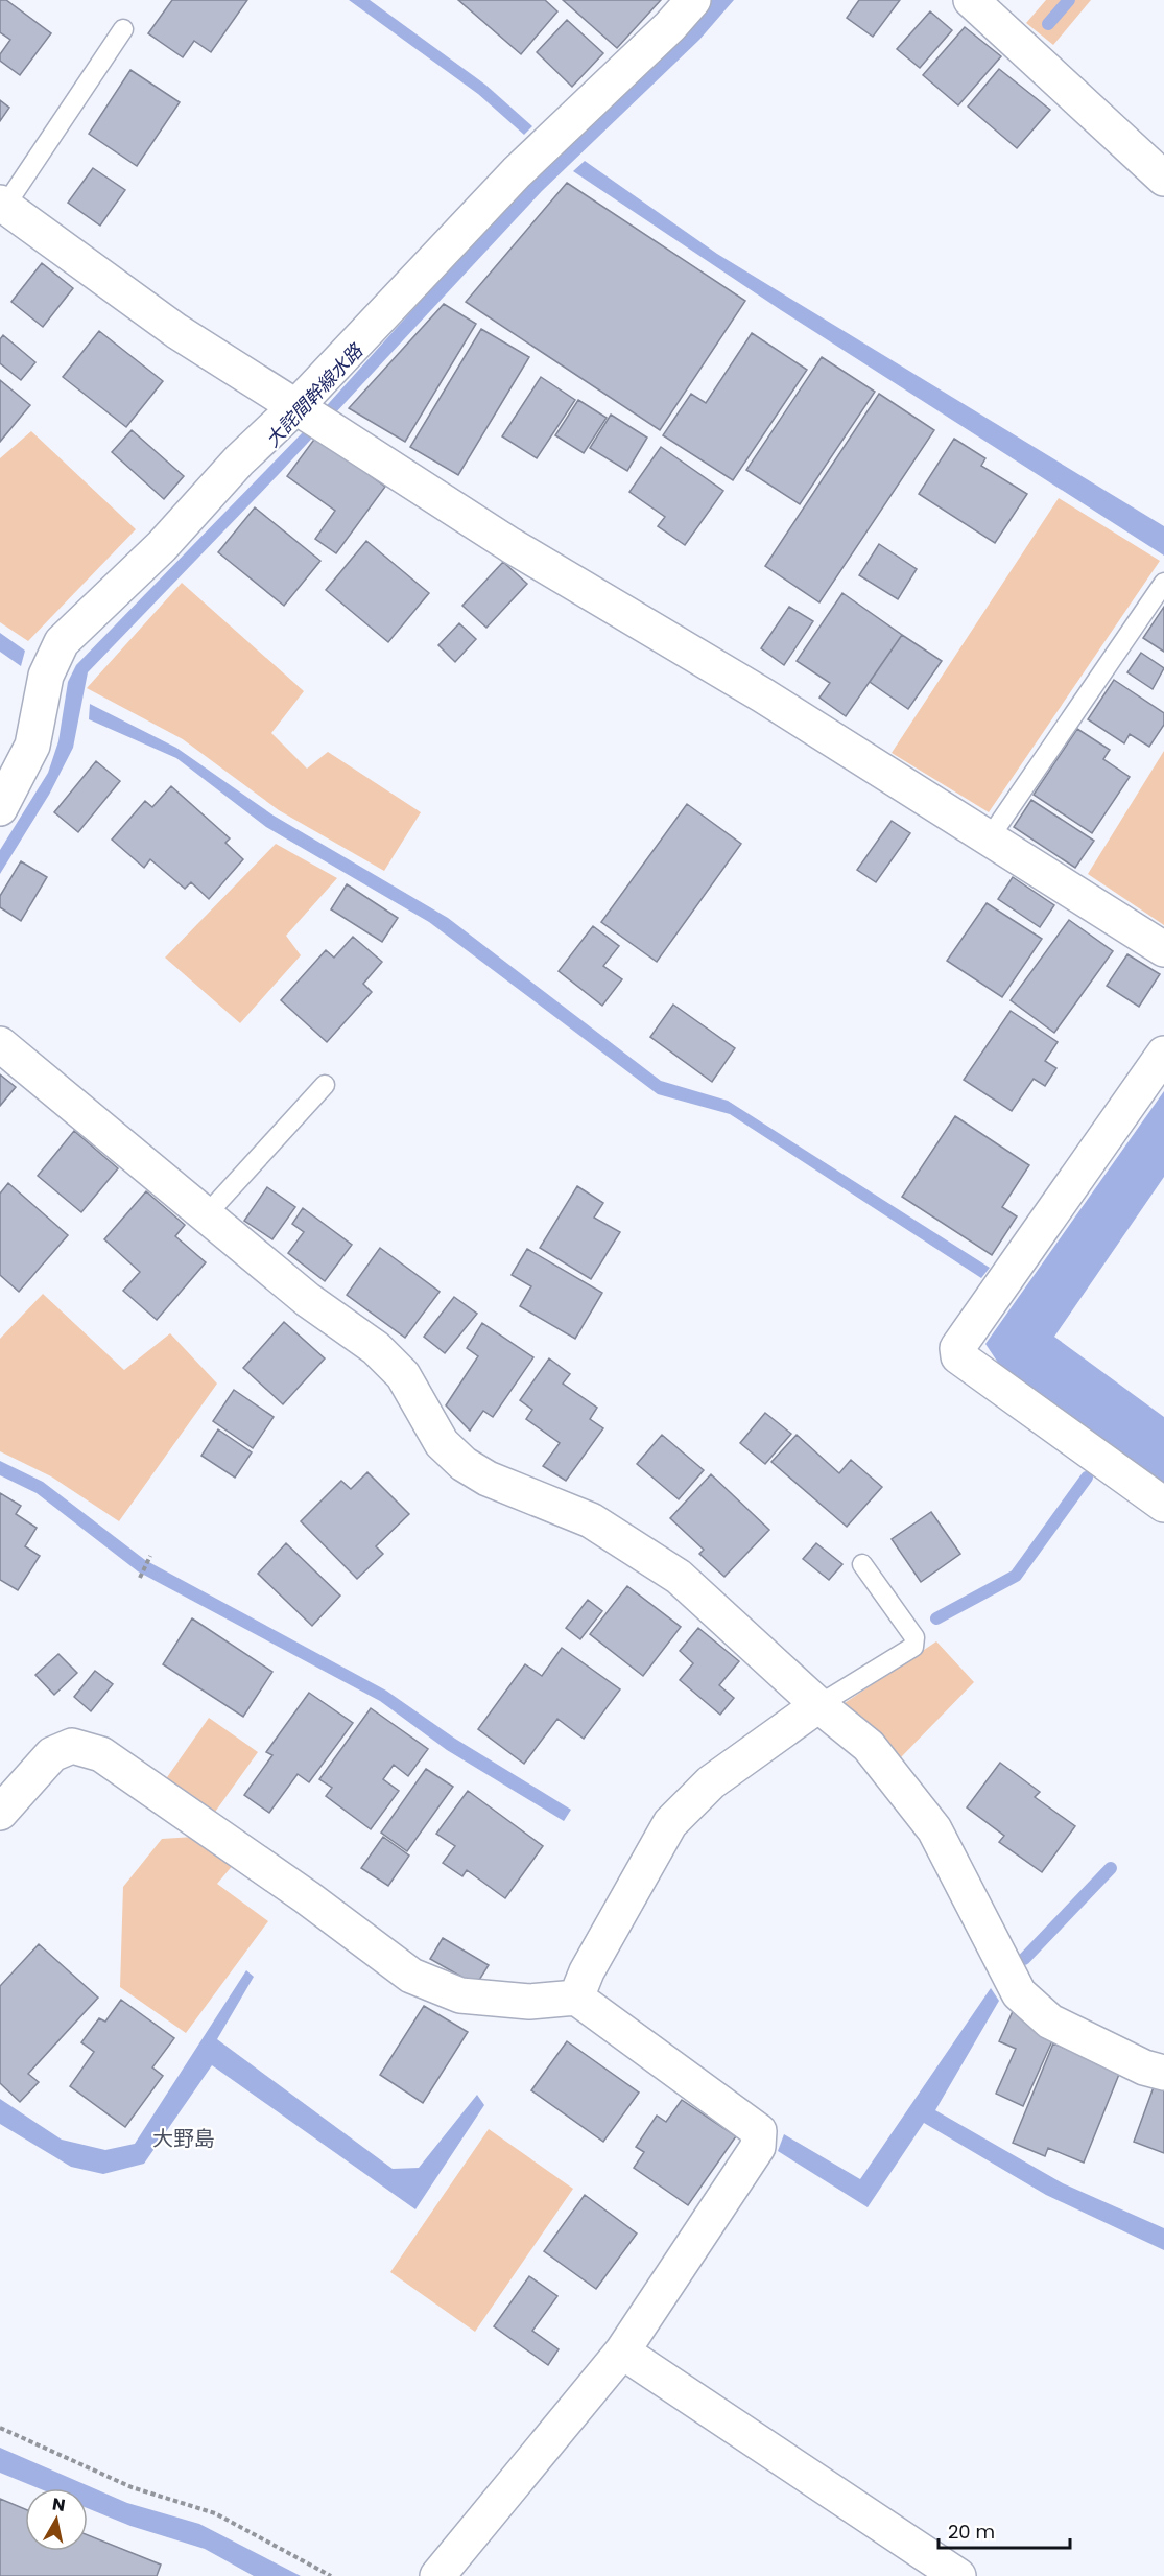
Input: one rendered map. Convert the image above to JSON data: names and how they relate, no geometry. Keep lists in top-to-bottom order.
{
  "districts": ["大野島"],
  "water": ["大詫間幹線水路"],
  "scale_bar": "20 m",
  "north": "top"
}
